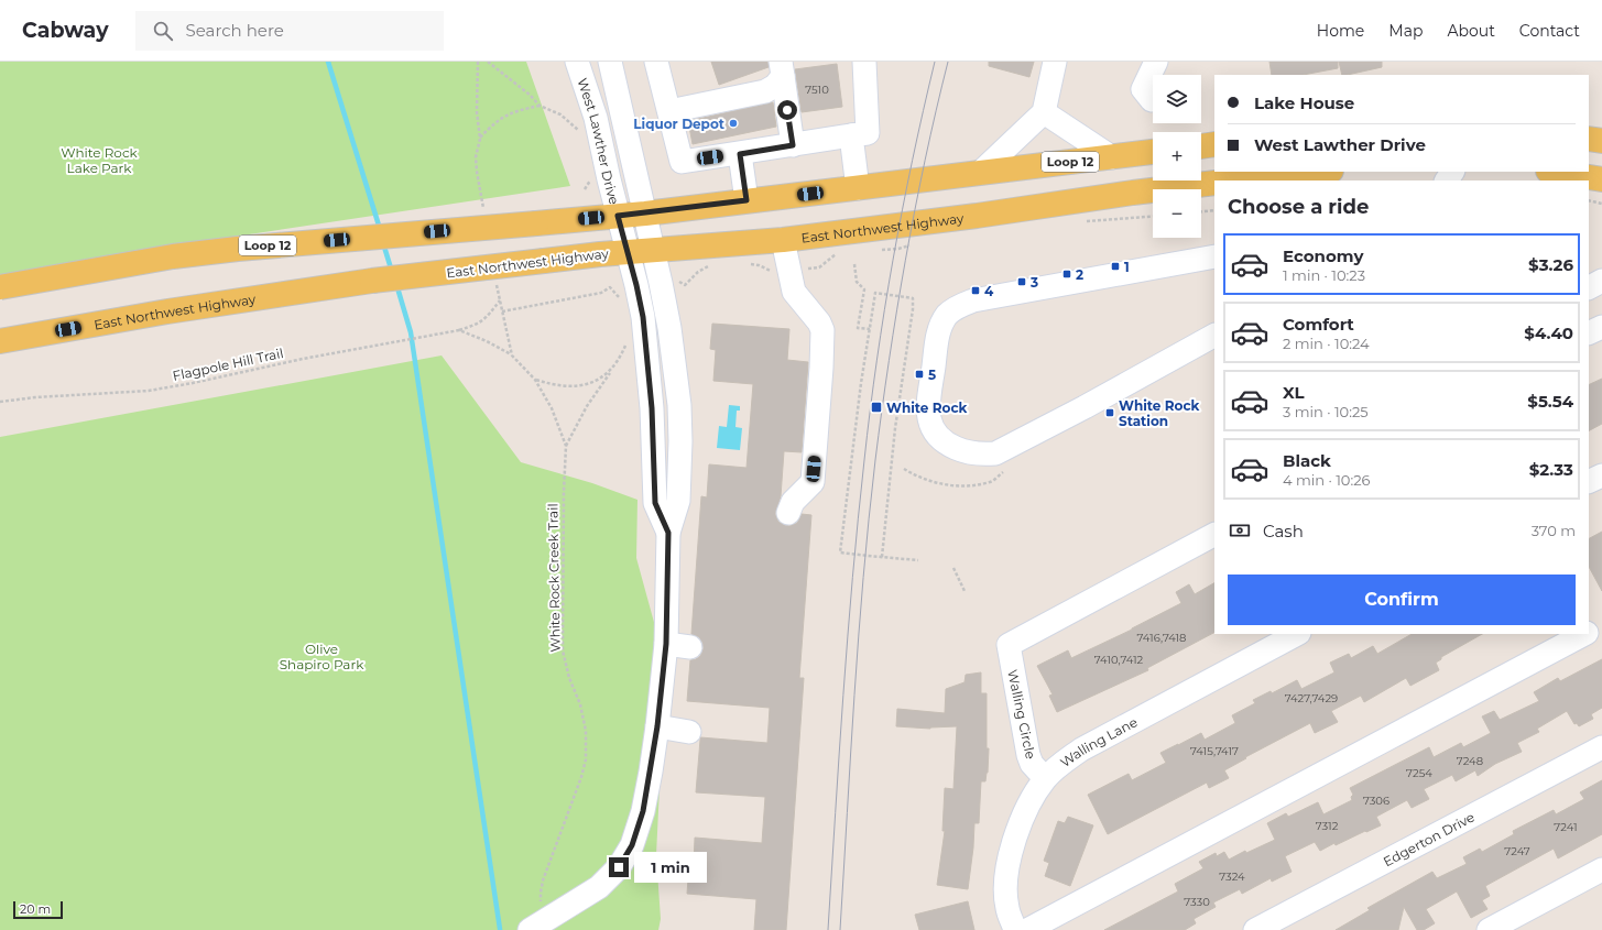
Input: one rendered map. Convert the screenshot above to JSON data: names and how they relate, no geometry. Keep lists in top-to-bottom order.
{
  "streets": {
    "main road": ["Loop 12", "East Northwest Highway"],
    "street": [
      "West Lawther Drive",
      "Walling Circle",
      "Walling Lane",
      "Edgerton Drive"
    ],
    "path": ["Flagpole Hill Trail", "White Rock Creek Trail"]
  },
  "crossings": [
    ["West Lawther Drive", "Loop 12"],
    ["West Lawther Drive", "East Northwest Highway"],
    ["Flagpole Hill Trail", "White Rock Creek Trail"],
    ["Walling Circle", "Walling Lane"]
  ],
  "parks": ["White Rock Lake Park", "Olive Shapiro Park"],
  "places": {
    "other": ["Liquor Depot"],
    "transit": [
      "1",
      "2",
      "3",
      "4",
      "5",
      "White Rock",
      "White Rock Station"
    ]
  },
  "house_numbers": [
    "7510",
    "7416,7418",
    "7410,7412",
    "7427,7429",
    "7415,7417",
    "7248",
    "7254",
    "7306",
    "7312",
    "7241",
    "7247",
    "7324",
    "7330"
  ],
  "scale_bar": "20 m",
  "page": {
    "header": "Cabway",
    "search": "Search here",
    "nav": [
      "Home",
      "Map",
      "About",
      "Contact"
    ],
    "map_buttons": ["+", "−"],
    "banner": ["Lake House", "West Lawther Drive"],
    "heading": "Choose a ride",
    "list": [
      {
        "name": "Economy",
        "note": "1 min · 10:23",
        "value": "$3.26"
      },
      {
        "name": "Comfort",
        "note": "2 min · 10:24",
        "value": "$4.40"
      },
      {
        "name": "XL",
        "note": "3 min · 10:25",
        "value": "$5.54"
      },
      {
        "name": "Black",
        "note": "4 min · 10:26",
        "value": "$2.33"
      }
    ],
    "pay": ["Cash", "370 m"],
    "buttons": "Confirm",
    "bubble": "1 min",
    "scale": "20 m"
  }
}
